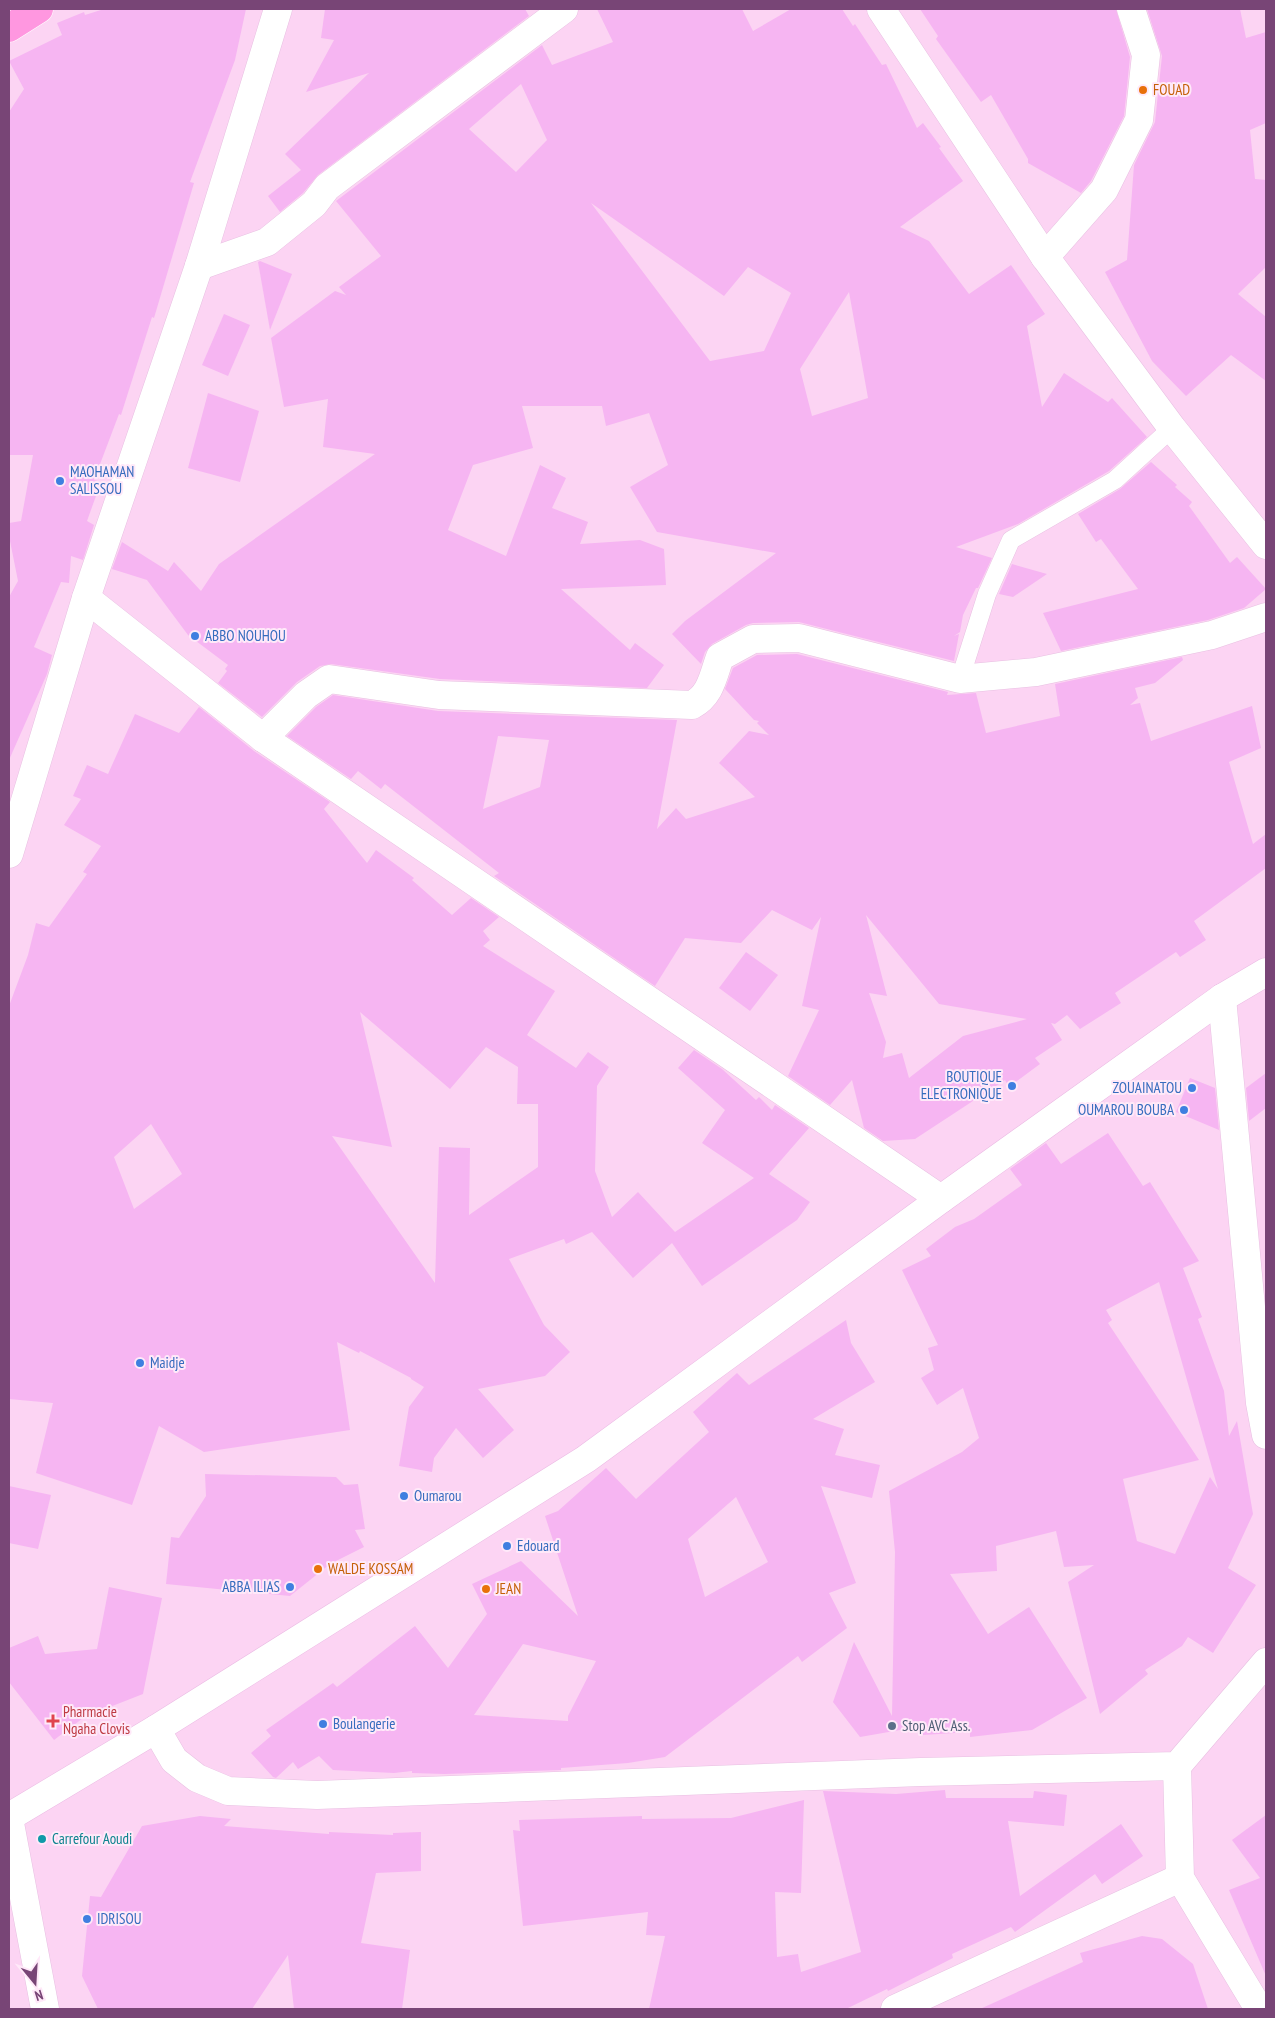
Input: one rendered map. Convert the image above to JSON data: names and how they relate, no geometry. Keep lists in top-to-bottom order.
{
  "places": {
    "other": [
      "FOUAD",
      "MAOHAMAN SALISSOU",
      "ABBO NOUHOU",
      "BOUTIQUE ELECTRONIQUE",
      "ZOUAINATOU",
      "OUMAROU BOUBA",
      "Maidje",
      "Oumarou",
      "Edouard",
      "WALDE KOSSAM",
      "ABBA ILIAS",
      "JEAN",
      "Boulangerie",
      "Stop AVC Ass.",
      "Carrefour Aoudi",
      "IDRISOU"
    ],
    "health": ["Pharmacie Ngaha Clovis"]
  },
  "north": "bottom"
}
